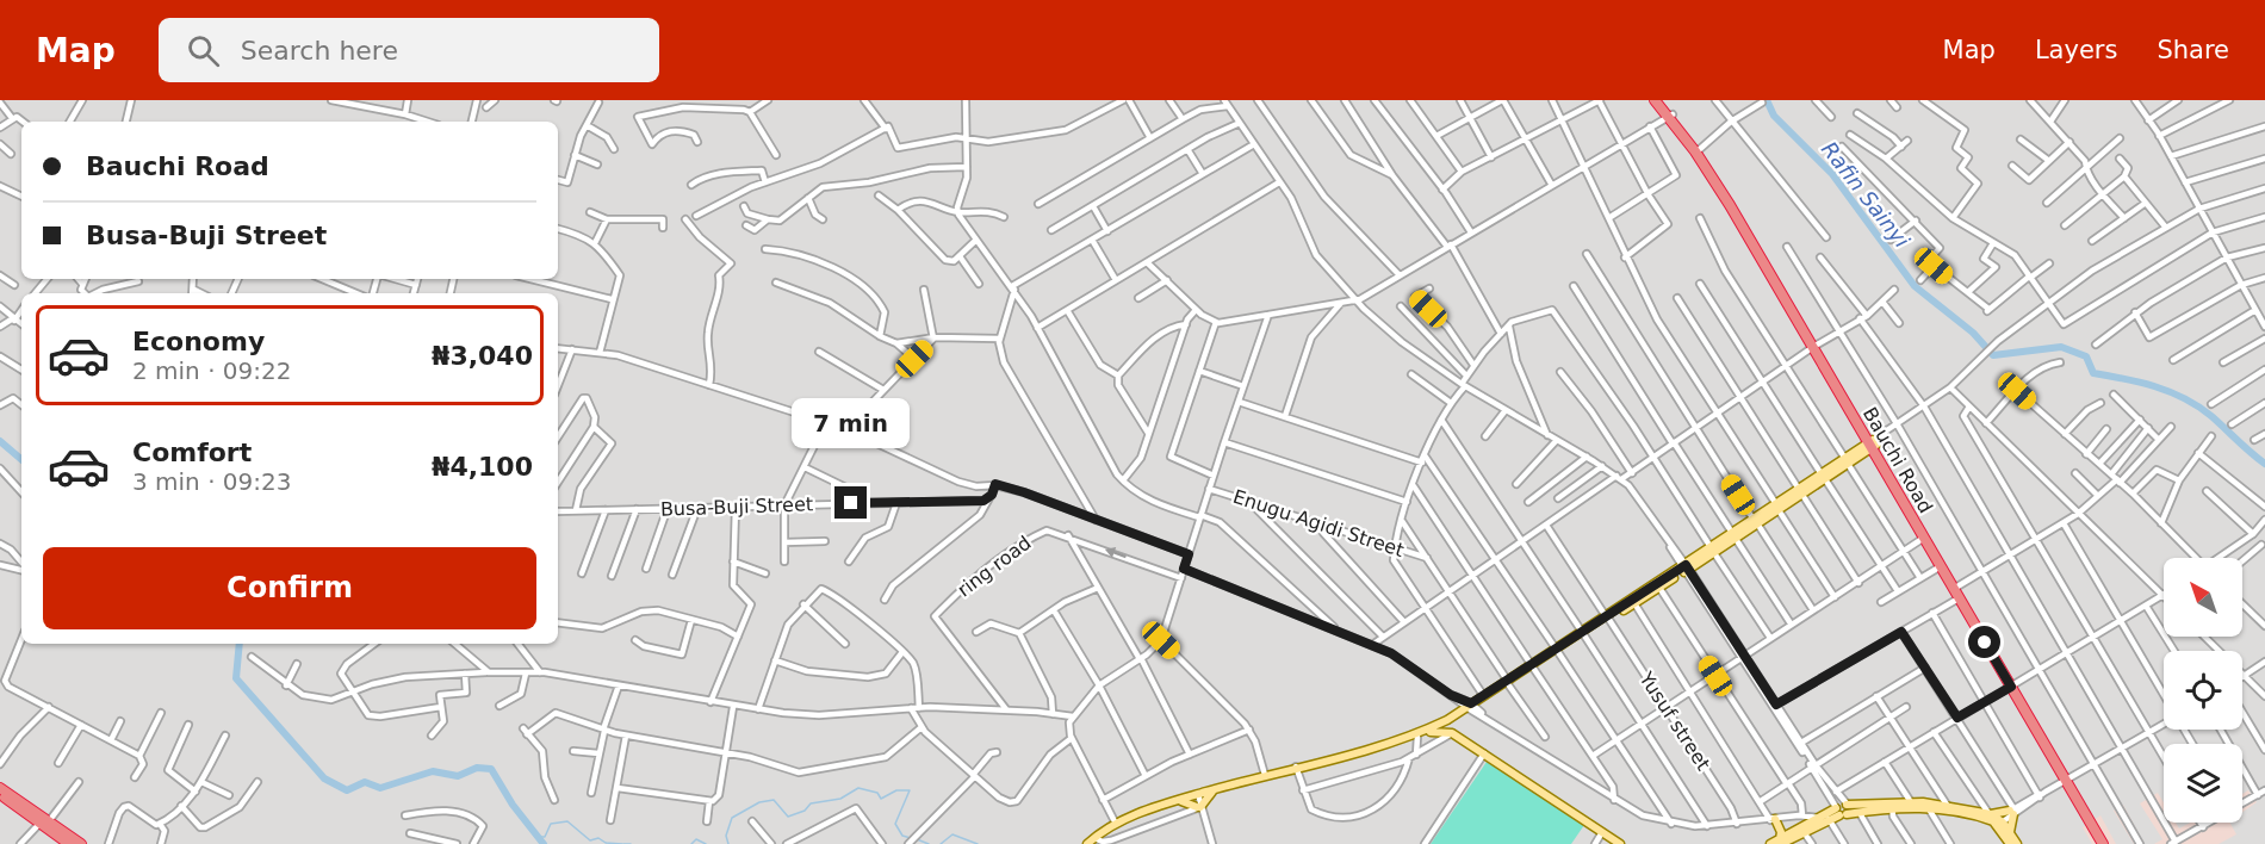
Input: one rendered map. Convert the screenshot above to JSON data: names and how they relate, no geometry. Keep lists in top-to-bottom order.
{
  "streets": {
    "highway": ["Bauchi Road"],
    "street": [
      "Busa-Buji Street",
      "Enugu Agidi Street",
      "ring road",
      "Yusuf street"
    ]
  },
  "water": ["Rafin Sainyi"],
  "north": "top left",
  "page": {
    "header": "Map",
    "search": "Search here",
    "nav": ["Map", "Layers", "Share"],
    "banner": ["Bauchi Road", "Busa-Buji Street"],
    "list": [
      {
        "name": "Economy",
        "note": "2 min · 09:22",
        "value": "₦3,040"
      },
      {
        "name": "Comfort",
        "note": "3 min · 09:23",
        "value": "₦4,100"
      }
    ],
    "bubble": "7 min",
    "buttons": "Confirm"
  }
}
